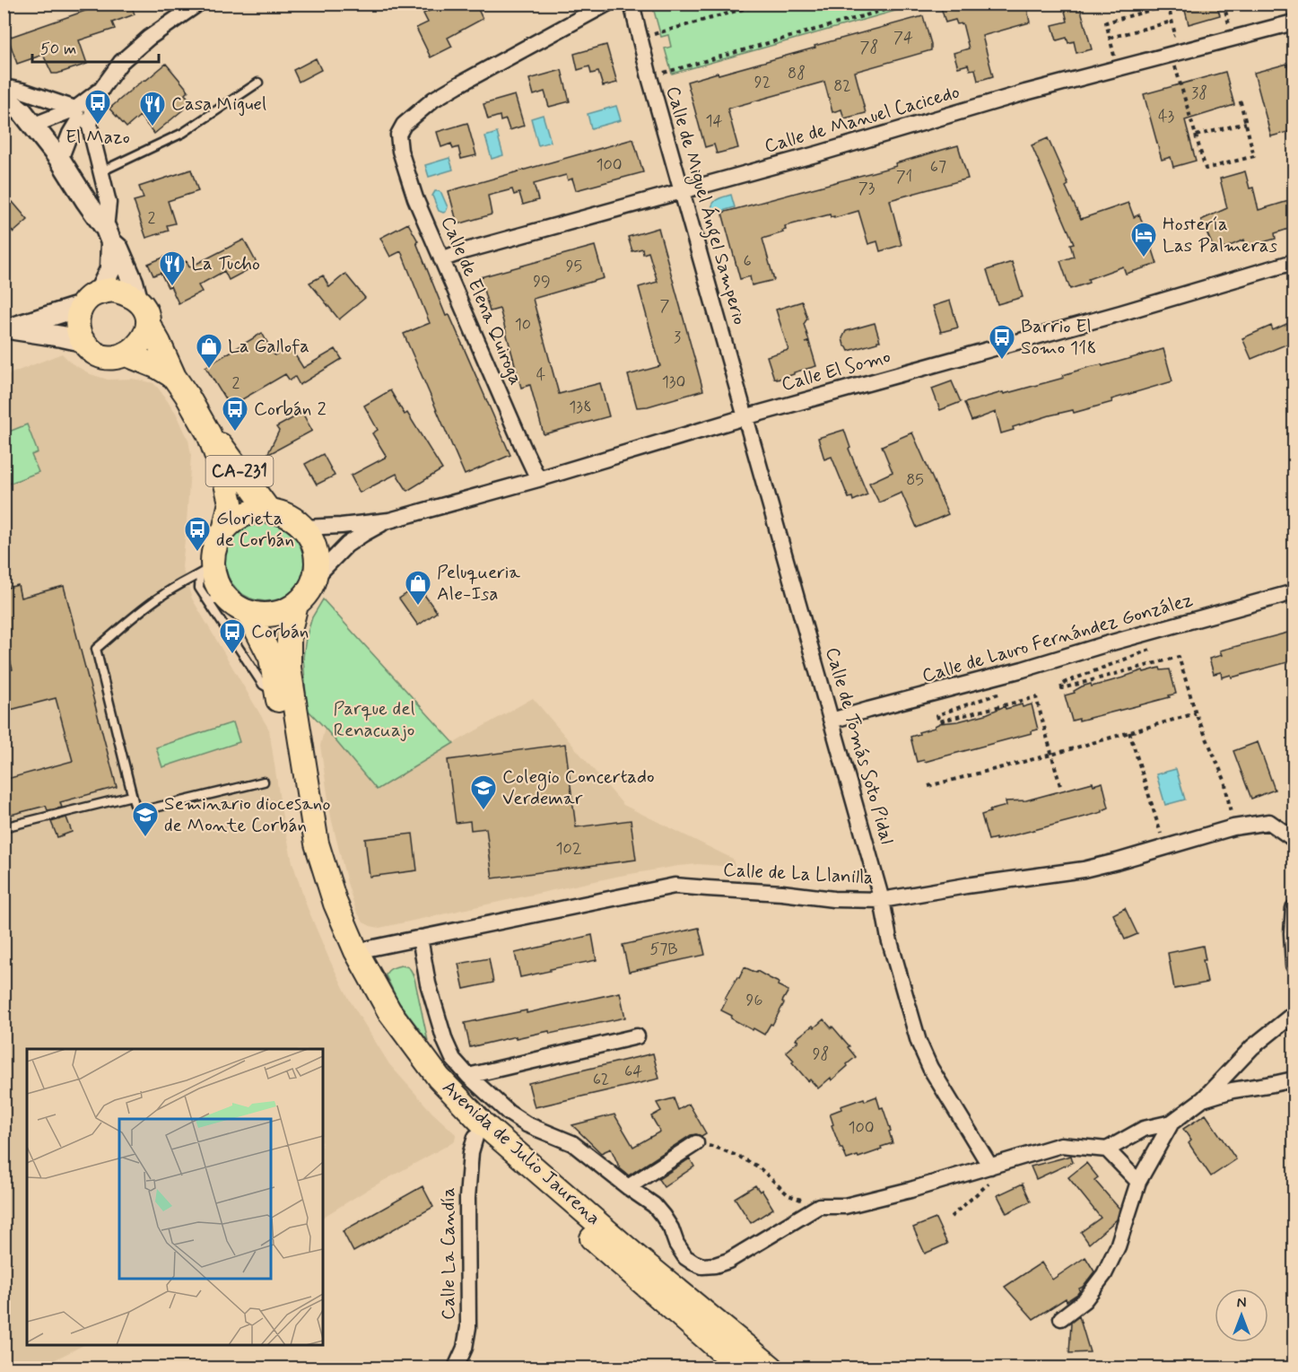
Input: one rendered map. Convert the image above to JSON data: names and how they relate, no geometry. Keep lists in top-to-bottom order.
{
  "streets": {
    "main road": ["CA-231", "Avenida de Julio Jaurena"],
    "street": [
      "Calle de Manuel Cacicedo",
      "Calle de Miguel Ángel Samperio",
      "Calle de Elena Quiroga",
      "Calle El Somo",
      "Calle de Lauro Fernández González",
      "Calle de Tomás Soto Pidal",
      "Calle de La Llanilla",
      "Calle La Candía"
    ]
  },
  "crossings": [
    ["Calle de Manuel Cacicedo", "Calle de Miguel Ángel Samperio"],
    ["Calle de Manuel Cacicedo", "Calle de Elena Quiroga"],
    ["Calle de Miguel Ángel Samperio", "Calle El Somo"],
    ["Calle de Miguel Ángel Samperio", "Calle de Tomás Soto Pidal"],
    ["Calle de Elena Quiroga", "Calle El Somo"],
    ["Calle El Somo", "CA-231"],
    ["Calle El Somo", "Calle de Tomás Soto Pidal"],
    ["Calle El Somo", "Avenida de Julio Jaurena"],
    ["CA-231", "Avenida de Julio Jaurena"],
    ["Calle de Lauro Fernández González", "Calle de Tomás Soto Pidal"],
    ["Calle de Tomás Soto Pidal", "Calle de La Llanilla"],
    ["Calle de La Llanilla", "Avenida de Julio Jaurena"],
    ["Avenida de Julio Jaurena", "Calle La Candía"]
  ],
  "parks": ["Parque del Renacuajo"],
  "places": {
    "bus stop": [
      "El Mazo",
      "Barrio El Somo 118",
      "Corbán 2",
      "Glorieta de Corbán",
      "Corbán"
    ],
    "restaurant": ["Casa Miguel", "La Tucho"],
    "hotel": ["Hostería Las Palmeras"],
    "shop": ["La Gallofa", "Peluqueria Ale-Isa"],
    "school or university": ["Colegio Concertado Verdemar", "Seminario diocesano de Monte Corbán"]
  },
  "house_numbers": [
    "74",
    "78",
    "88",
    "92",
    "82",
    "38",
    "43",
    "14",
    "100",
    "67",
    "71",
    "73",
    "2",
    "6",
    "95",
    "99",
    "7",
    "10",
    "3",
    "4",
    "130",
    "2",
    "138",
    "85",
    "102",
    "57B",
    "96",
    "98",
    "64",
    "62",
    "100"
  ],
  "scale_bar": "50 m",
  "north": "top"
}
